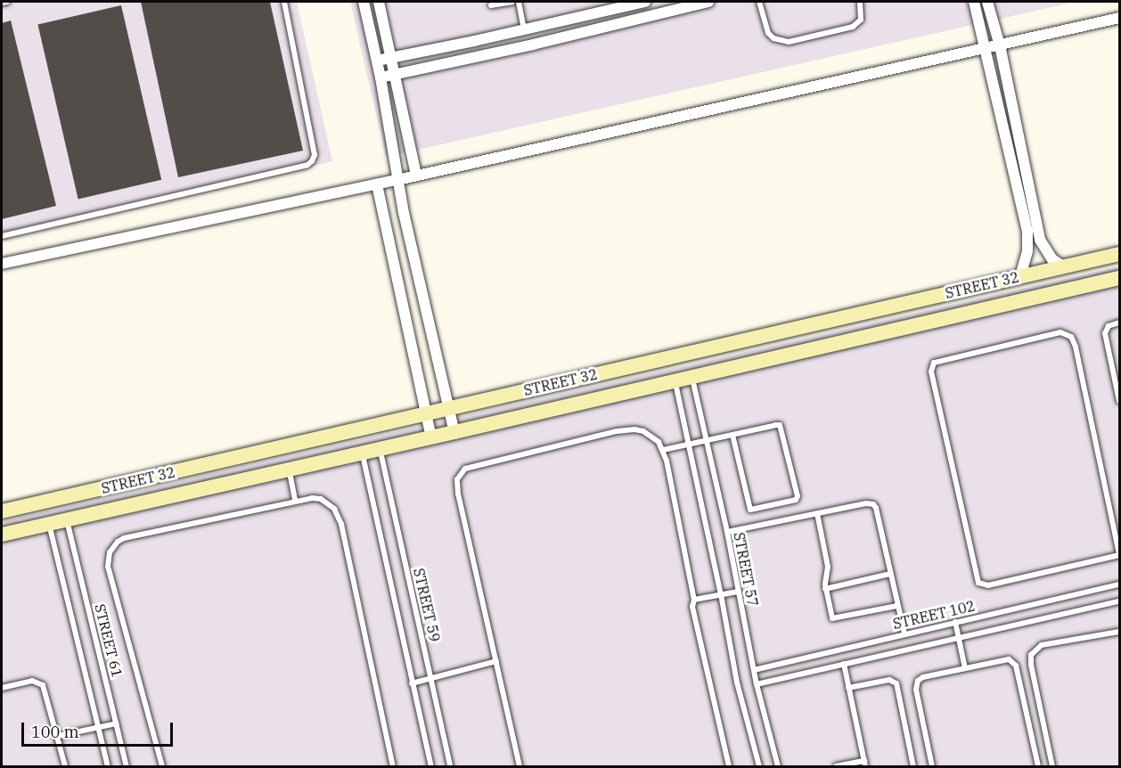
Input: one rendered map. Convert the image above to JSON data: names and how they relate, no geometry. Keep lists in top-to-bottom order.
{
  "streets": {
    "main road": ["STREET 32"],
    "lane": [
      "STREET 57",
      "STREET 59",
      "STREET 102",
      "STREET 61"
    ]
  },
  "crossings": [
    ["STREET 32", "STREET 57"],
    ["STREET 32", "STREET 59"],
    ["STREET 32", "STREET 61"],
    ["STREET 57", "STREET 102"]
  ],
  "scale_bar": "100 m"
}
